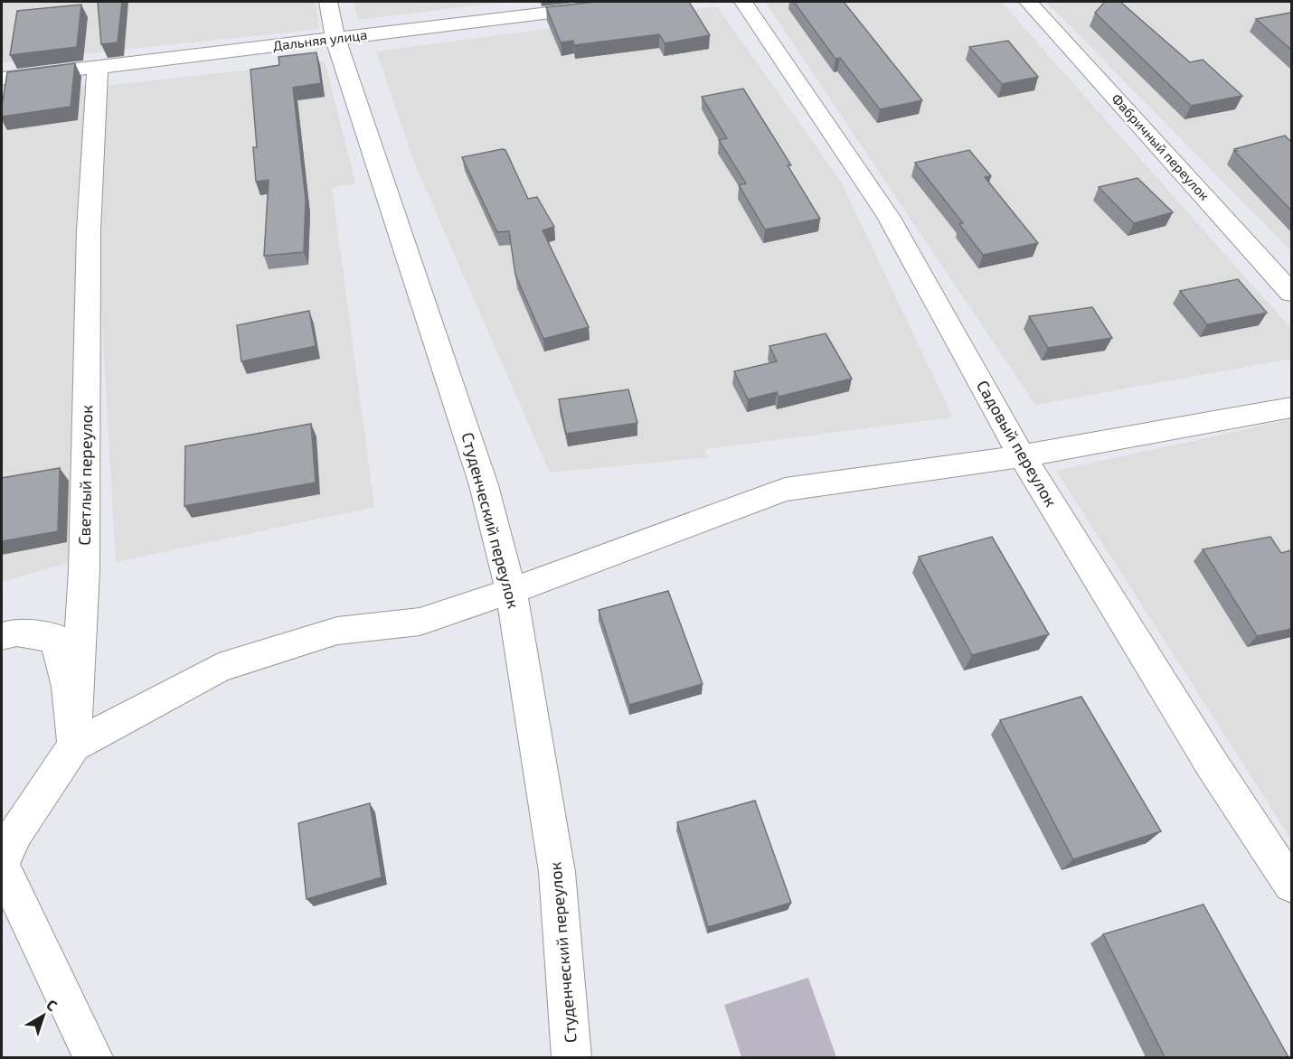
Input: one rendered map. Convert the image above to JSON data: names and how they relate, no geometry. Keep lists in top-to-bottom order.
{
  "streets": {
    "street": [
      "Дальняя улица",
      "Фабричный переулок",
      "Садовый переулок",
      "Светлый переулок",
      "Студенческий переулок"
    ]
  },
  "crossings": [
    ["Дальняя улица", "Светлый переулок"],
    ["Дальняя улица", "Студенческий переулок"]
  ],
  "north": "top right"
}
